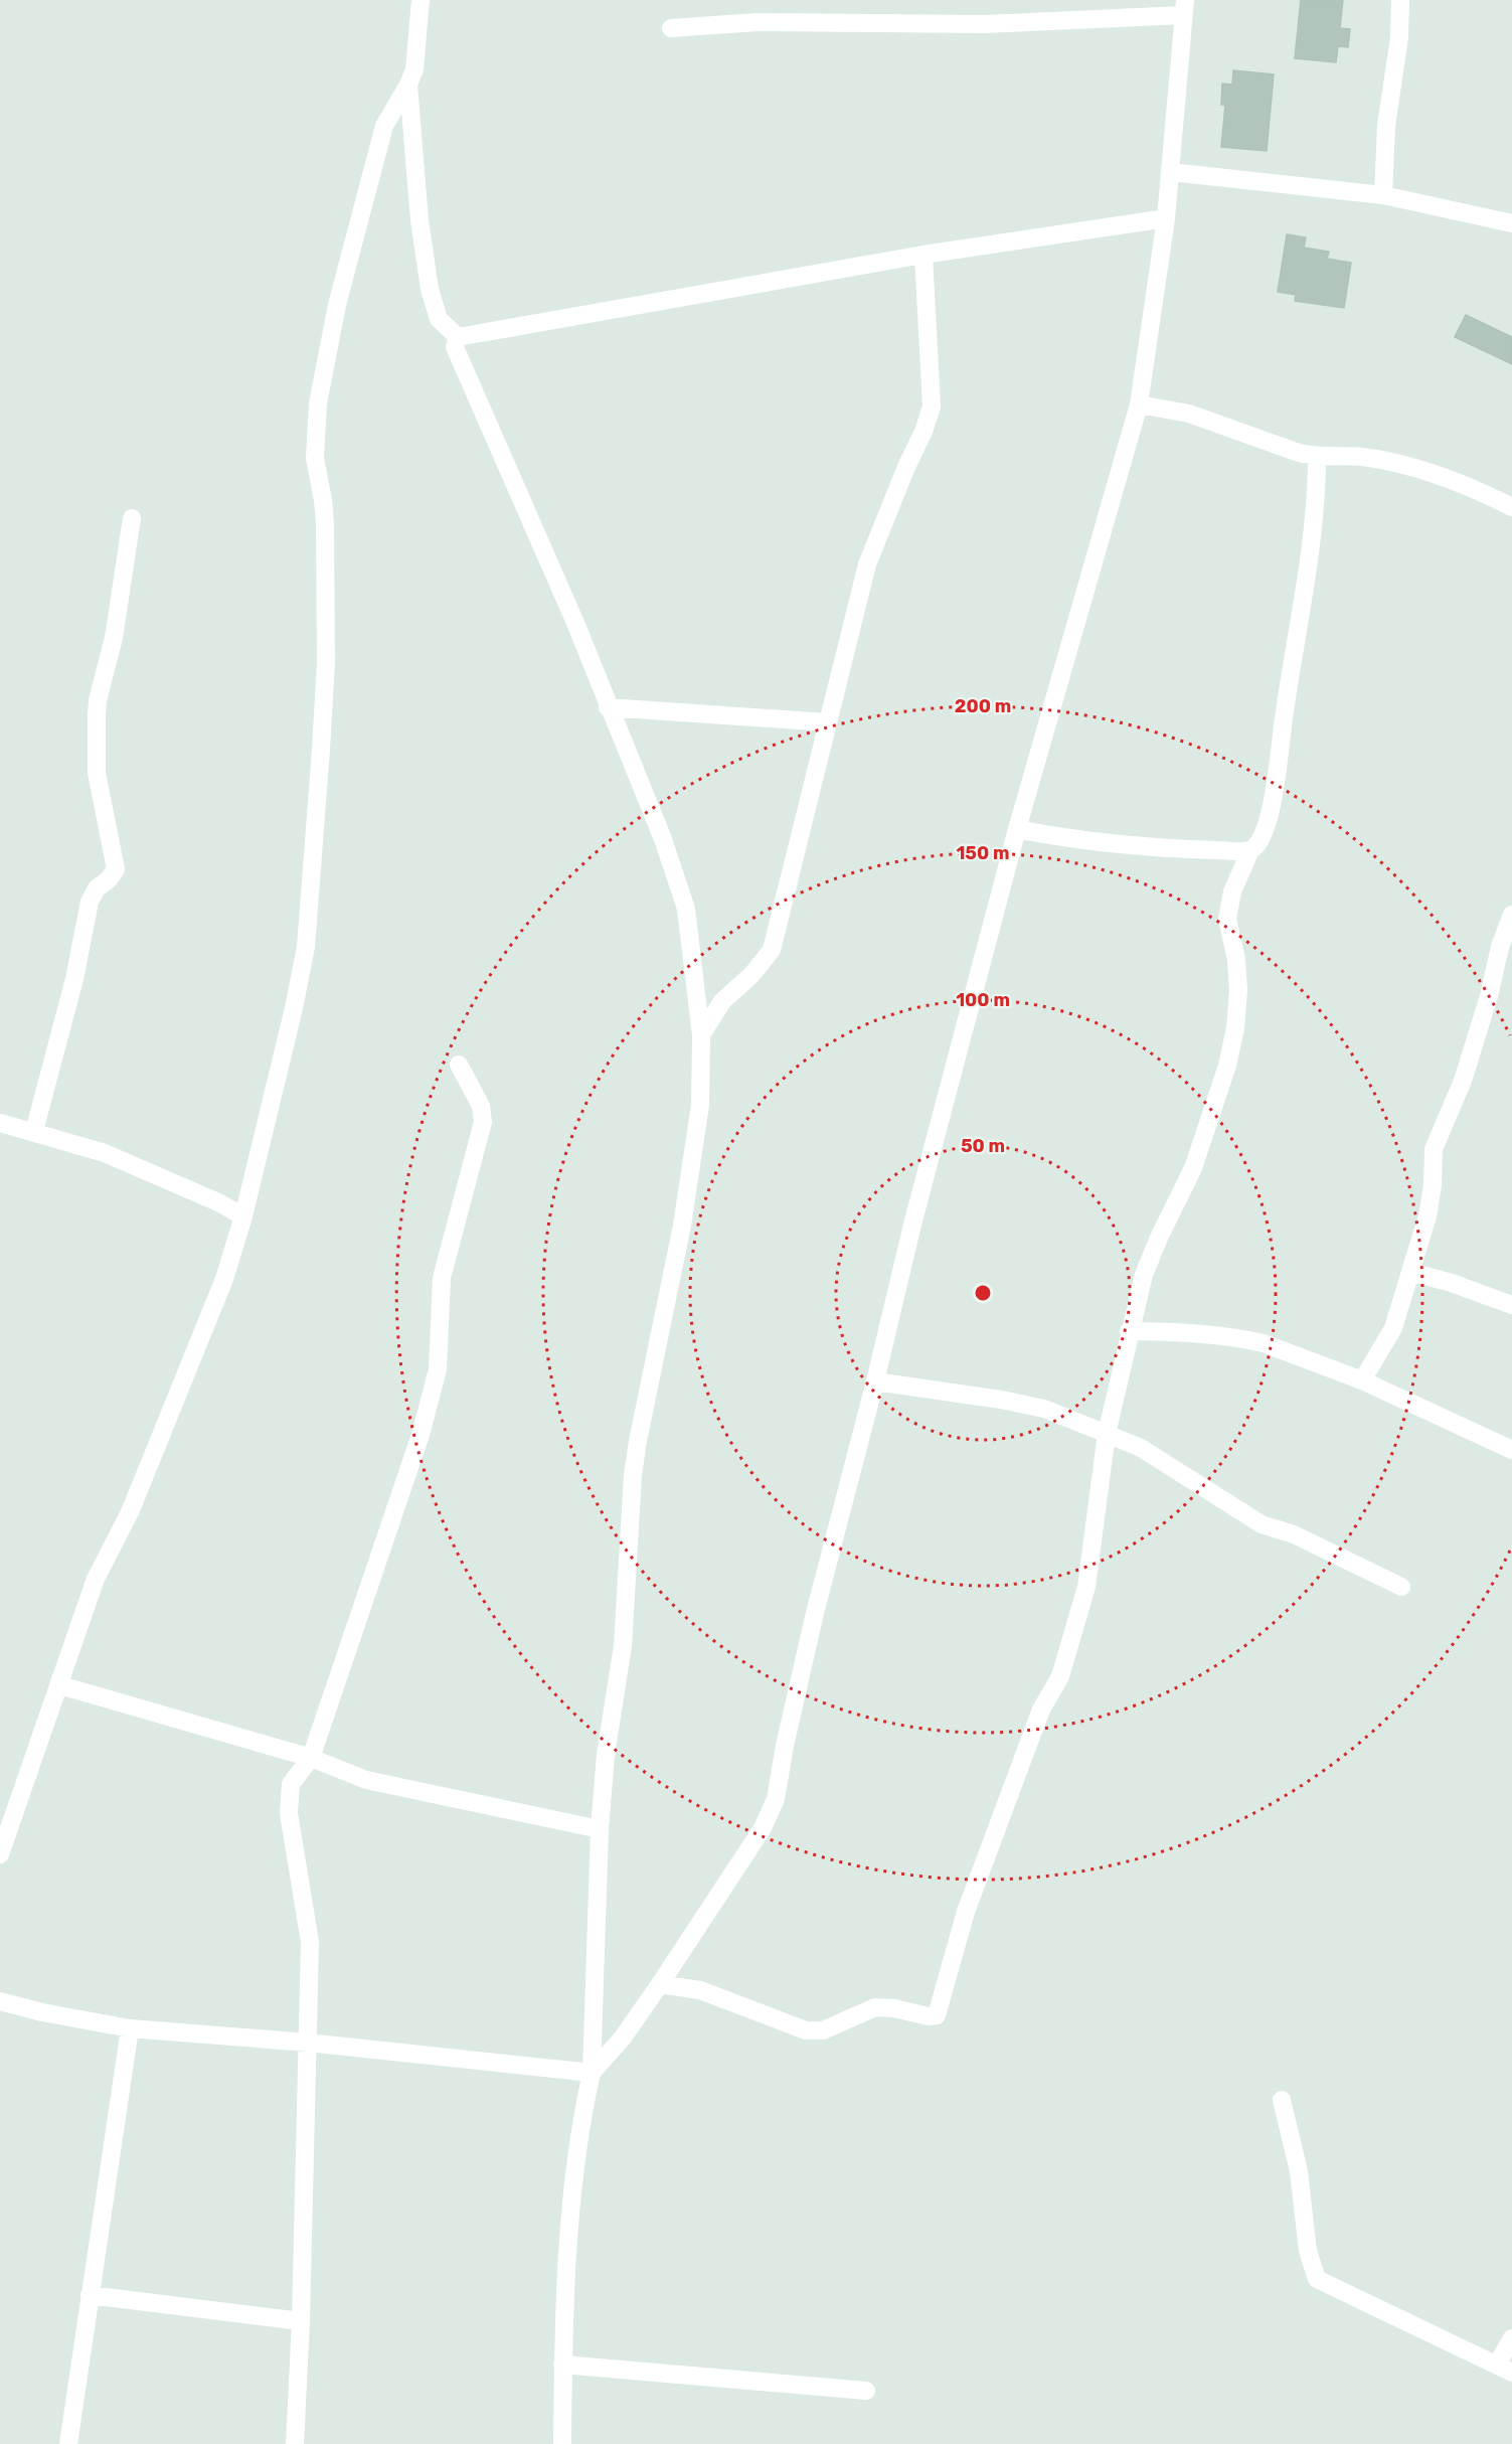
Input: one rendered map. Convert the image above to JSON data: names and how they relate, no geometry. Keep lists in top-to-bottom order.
{
  "rings": [
    "200 m",
    "150 m",
    "100 m",
    "50 m"
  ]
}
